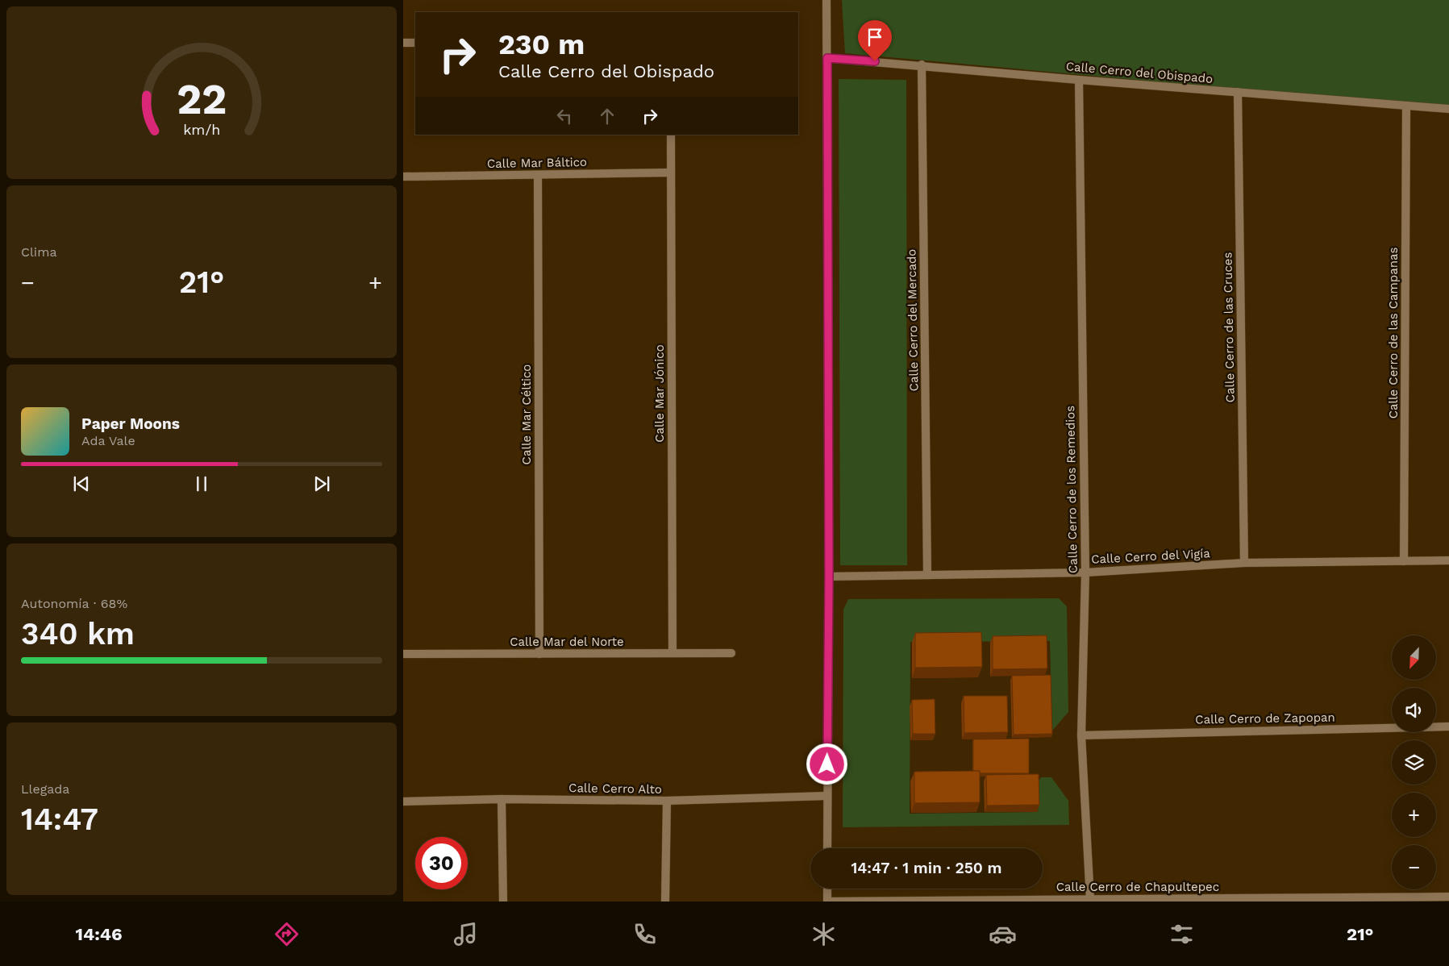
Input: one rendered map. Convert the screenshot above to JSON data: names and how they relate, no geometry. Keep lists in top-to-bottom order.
{
  "streets": {
    "street": [
      "Calle Cerro del Obispado",
      "Calle Mar Báltico",
      "Calle Cerro del Mercado",
      "Calle Cerro de las Cruces",
      "Calle Cerro de las Campanas",
      "Calle Mar Jónico",
      "Calle Mar Céltico",
      "Calle Cerro de los Remedios",
      "Calle Cerro del Vigía",
      "Calle Mar del Norte",
      "Calle Cerro de Zapopan",
      "Calle Cerro Alto",
      "Calle Cerro de Chapultepec"
    ]
  },
  "crossings": [
    ["Calle Cerro del Obispado", "Calle Cerro del Mercado"],
    ["Calle Cerro del Obispado", "Calle Cerro de las Cruces"],
    ["Calle Cerro del Obispado", "Calle Cerro de las Campanas"],
    ["Calle Cerro del Obispado", "Calle Cerro de los Remedios"],
    ["Calle Mar Báltico", "Calle Mar Jónico"],
    ["Calle Mar Báltico", "Calle Mar Céltico"],
    ["Calle Cerro del Mercado", "Calle Cerro del Vigía"],
    ["Calle Cerro de las Cruces", "Calle Cerro del Vigía"],
    ["Calle Cerro de las Campanas", "Calle Cerro del Vigía"],
    ["Calle Mar Jónico", "Calle Mar del Norte"],
    ["Calle Mar Céltico", "Calle Mar del Norte"],
    ["Calle Cerro de los Remedios", "Calle Cerro del Vigía"],
    ["Calle Cerro de los Remedios", "Calle Cerro de Zapopan"],
    ["Calle Cerro de los Remedios", "Calle Cerro de Chapultepec"]
  ],
  "north": "bottom left",
  "page": {
    "turn": ["230 m", "Calle Cerro del Obispado"],
    "tile": [
      "Clima",
      ["Autonomía · 68%", "340 km"],
      ["Llegada", "14:47"]
    ],
    "heat": ["−", "21°", "+"],
    "song": ["Paper Moons", "Ada Vale"],
    "map_buttons": ["+", "−"],
    "limit": "30",
    "trip": "14:47 · 1 min · 250 m",
    "tabs": ["14:46", "21°"],
    "gauge": ["22", "km/h"]
  }
}
